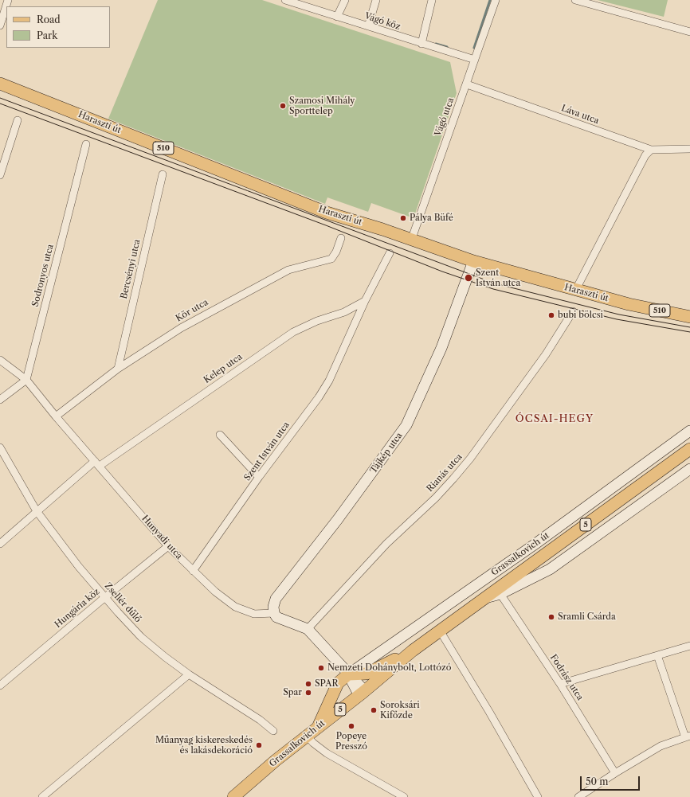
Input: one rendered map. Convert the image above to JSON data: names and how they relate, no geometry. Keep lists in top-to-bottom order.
{
  "streets": {
    "main road": [
      "Haraszti út",
      "510",
      "5",
      "Grassalkovich út"
    ],
    "street": [
      "Vágó köz",
      "Láva utca",
      "Vágó utca",
      "Bercsényi utca",
      "Sodronyos utca",
      "Kör utca",
      "Kelep utca",
      "Szent István utca",
      "Tájkép utca",
      "Rianás utca",
      "Hunyadi utca",
      "Zsellér dűlő",
      "Hungária köz",
      "Fodrász utca"
    ]
  },
  "crossings": [
    ["Vágó köz", "Vágó utca"],
    ["Láva utca", "Vágó utca"],
    ["Vágó utca", "Haraszti út"],
    ["Haraszti út", "Tájkép utca"],
    ["Bercsényi utca", "Kör utca"],
    ["Sodronyos utca", "Hunyadi utca"],
    ["Kör utca", "Hunyadi utca"],
    ["Kelep utca", "Szent István utca"],
    ["Kelep utca", "Hunyadi utca"],
    ["Kelep utca", "Zsellér dűlő"],
    ["Szent István utca", "Hunyadi utca"],
    ["Tájkép utca", "Hunyadi utca"],
    ["Hunyadi utca", "Hungária köz"],
    ["Grassalkovich út", "Fodrász utca"],
    ["Zsellér dűlő", "Hungária köz"]
  ],
  "districts": ["ÓCSAI-HEGY"],
  "places": [
    "Szamosi Mihály Sporttelep",
    "Pálya Büfé",
    "Szent István utca",
    "bubi bölcsi",
    "Sramli Csárda",
    "Nemzeti Dohánybolt, Lottózó",
    "SPAR",
    "Spar",
    "Soroksári Kifőzde",
    "Popeye Presszó",
    "Műanyag kiskereskedés és lakásdekoráció"
  ],
  "legend": ["Road", "Park"],
  "scale_bar": "50 m"
}
